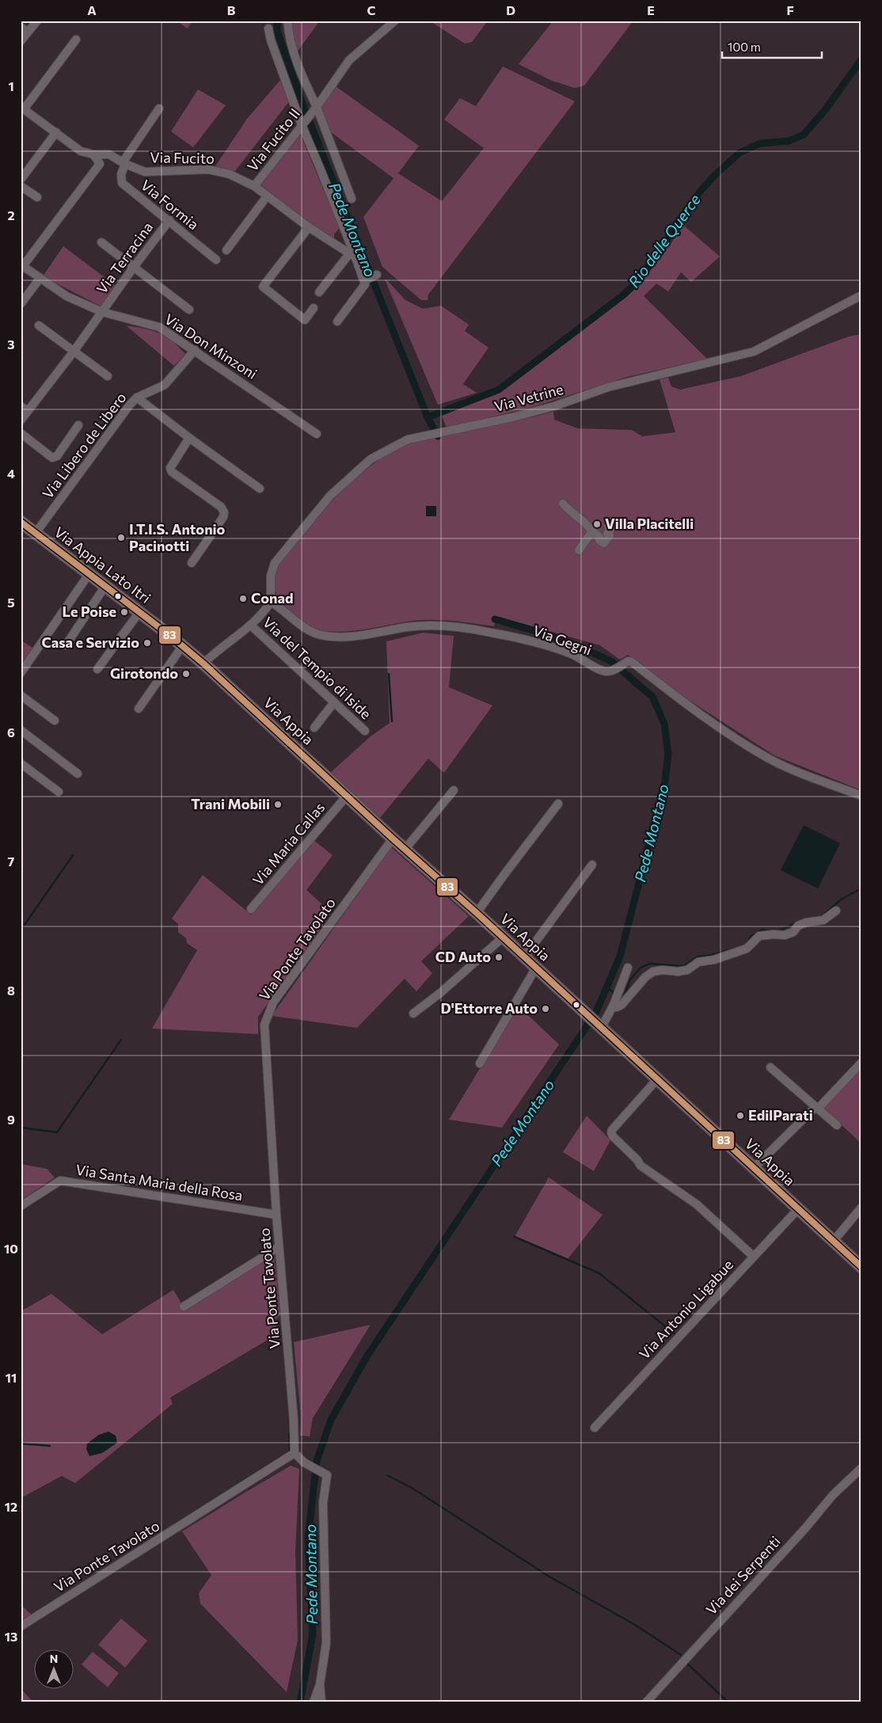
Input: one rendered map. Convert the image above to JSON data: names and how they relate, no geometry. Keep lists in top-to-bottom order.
{
  "streets": {
    "main road": ["Via Appia Lato Itri", "Via Appia"],
    "street": [
      "Via Fucito II",
      "Via Fucito",
      "Via Formia",
      "Via Terracina",
      "Via Don Minzoni",
      "Via Vetrine",
      "Via Libero de Libero",
      "Via Gegni",
      "Via del Tempio di Iside",
      "Via Maria Callas",
      "Via Ponte Tavolato",
      "Via Santa Maria della Rosa",
      "Via Antonio Ligabue",
      "Via dei Serpenti"
    ]
  },
  "crossings": [
    ["Via Fucito II", "Via Fucito"],
    ["Via Fucito", "Via Formia"],
    ["Via Formia", "Via Terracina"],
    ["Via Terracina", "Via Don Minzoni"],
    ["Via Don Minzoni", "Via Libero de Libero"],
    ["Via Vetrine", "Via Gegni"],
    ["Via Libero de Libero", "Via Appia Lato Itri"],
    ["Via Appia Lato Itri", "Via Appia"],
    ["Via Appia", "Via Maria Callas"],
    ["Via Appia", "Via Ponte Tavolato"],
    ["Via Appia", "Via Antonio Ligabue"],
    ["Via Ponte Tavolato", "Via Santa Maria della Rosa"]
  ],
  "water": ["Pede Montano", "Rio delle Querce"],
  "places": [
    "Villa Placitelli",
    "I.T.I.S. Antonio Pacinotti",
    "Conad",
    "Le Poise",
    "Casa e Servizio",
    "Girotondo",
    "Trani Mobili",
    "CD Auto",
    "D'Ettorre Auto",
    "EdilParati"
  ],
  "lines": ["transit line 83"],
  "scale_bar": "100 m",
  "north": "top",
  "grid": {
    "columns": [
      "A",
      "B",
      "C",
      "D",
      "E",
      "F"
    ],
    "rows": [
      "1",
      "2",
      "3",
      "4",
      "5",
      "6",
      "7",
      "8",
      "9",
      "10",
      "11",
      "12",
      "13"
    ]
  }
}
